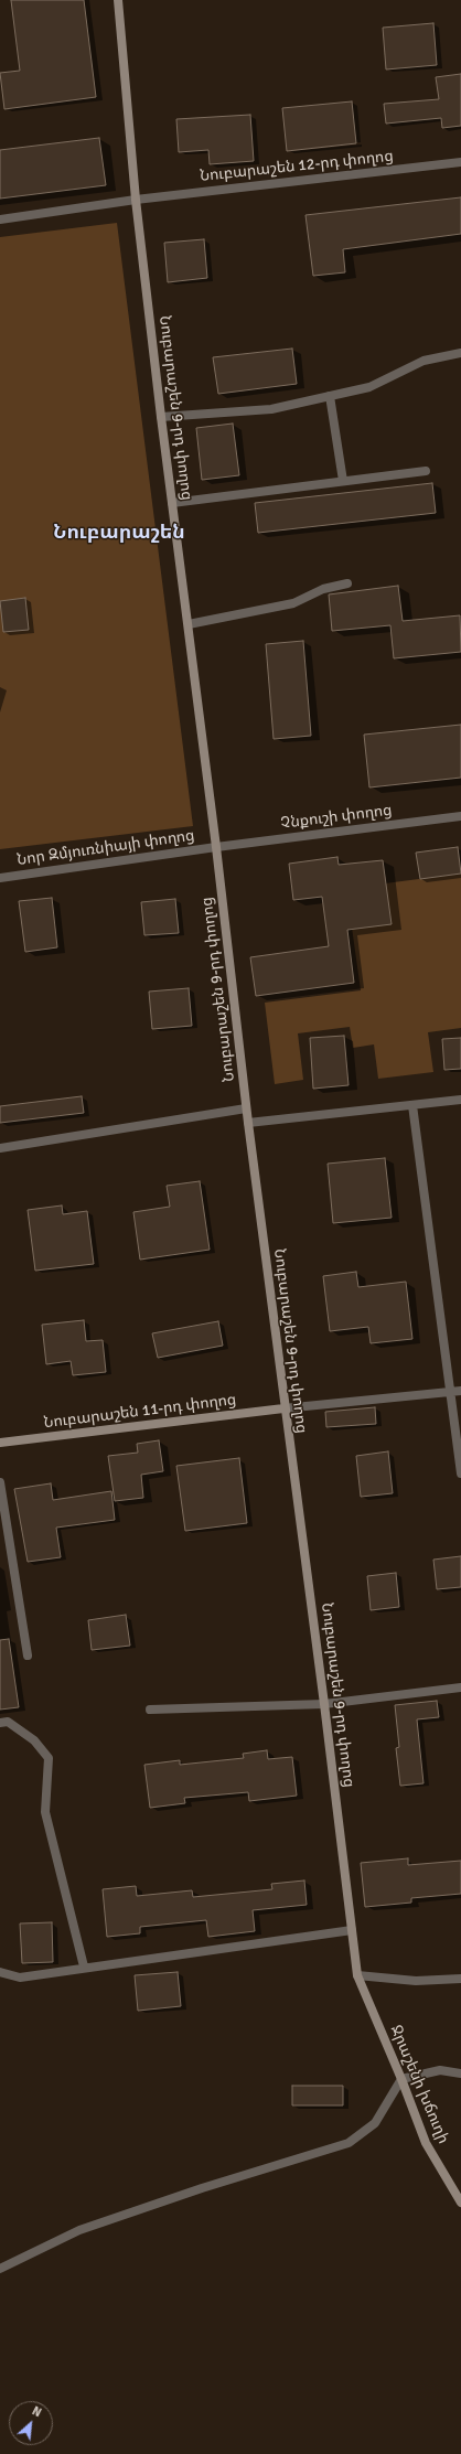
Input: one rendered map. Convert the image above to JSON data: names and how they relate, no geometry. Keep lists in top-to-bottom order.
{
  "streets": {
    "main road": ["Նուբարաշեն 9-րդ փողոց", "Նուբարաշեն 11-րդ փողոց", "Ջրաշենի խճուղի"],
    "street": ["Նուբարաշեն 12-րդ փողոց", "Չնքուշի փողոց", "Նոր Զմյուռնիայի փողոց"]
  },
  "crossings": [
    ["Նուբարաշեն 12-րդ փողոց", "Նուբարաշեն 9-րդ փողոց"],
    ["Նուբարաշեն 9-րդ փողոց", "Չնքուշի փողոց"],
    ["Նուբարաշեն 9-րդ փողոց", "Նոր Զմյուռնիայի փողոց"],
    ["Նուբարաշեն 9-րդ փողոց", "Նուբարաշեն 11-րդ փողոց"],
    ["Նուբարաշեն 9-րդ փողոց", "Ջրաշենի խճուղի"],
    ["Չնքուշի փողոց", "Նոր Զմյուռնիայի փողոց"]
  ],
  "districts": ["Նուբարաշեն"],
  "north": "top right"
}
